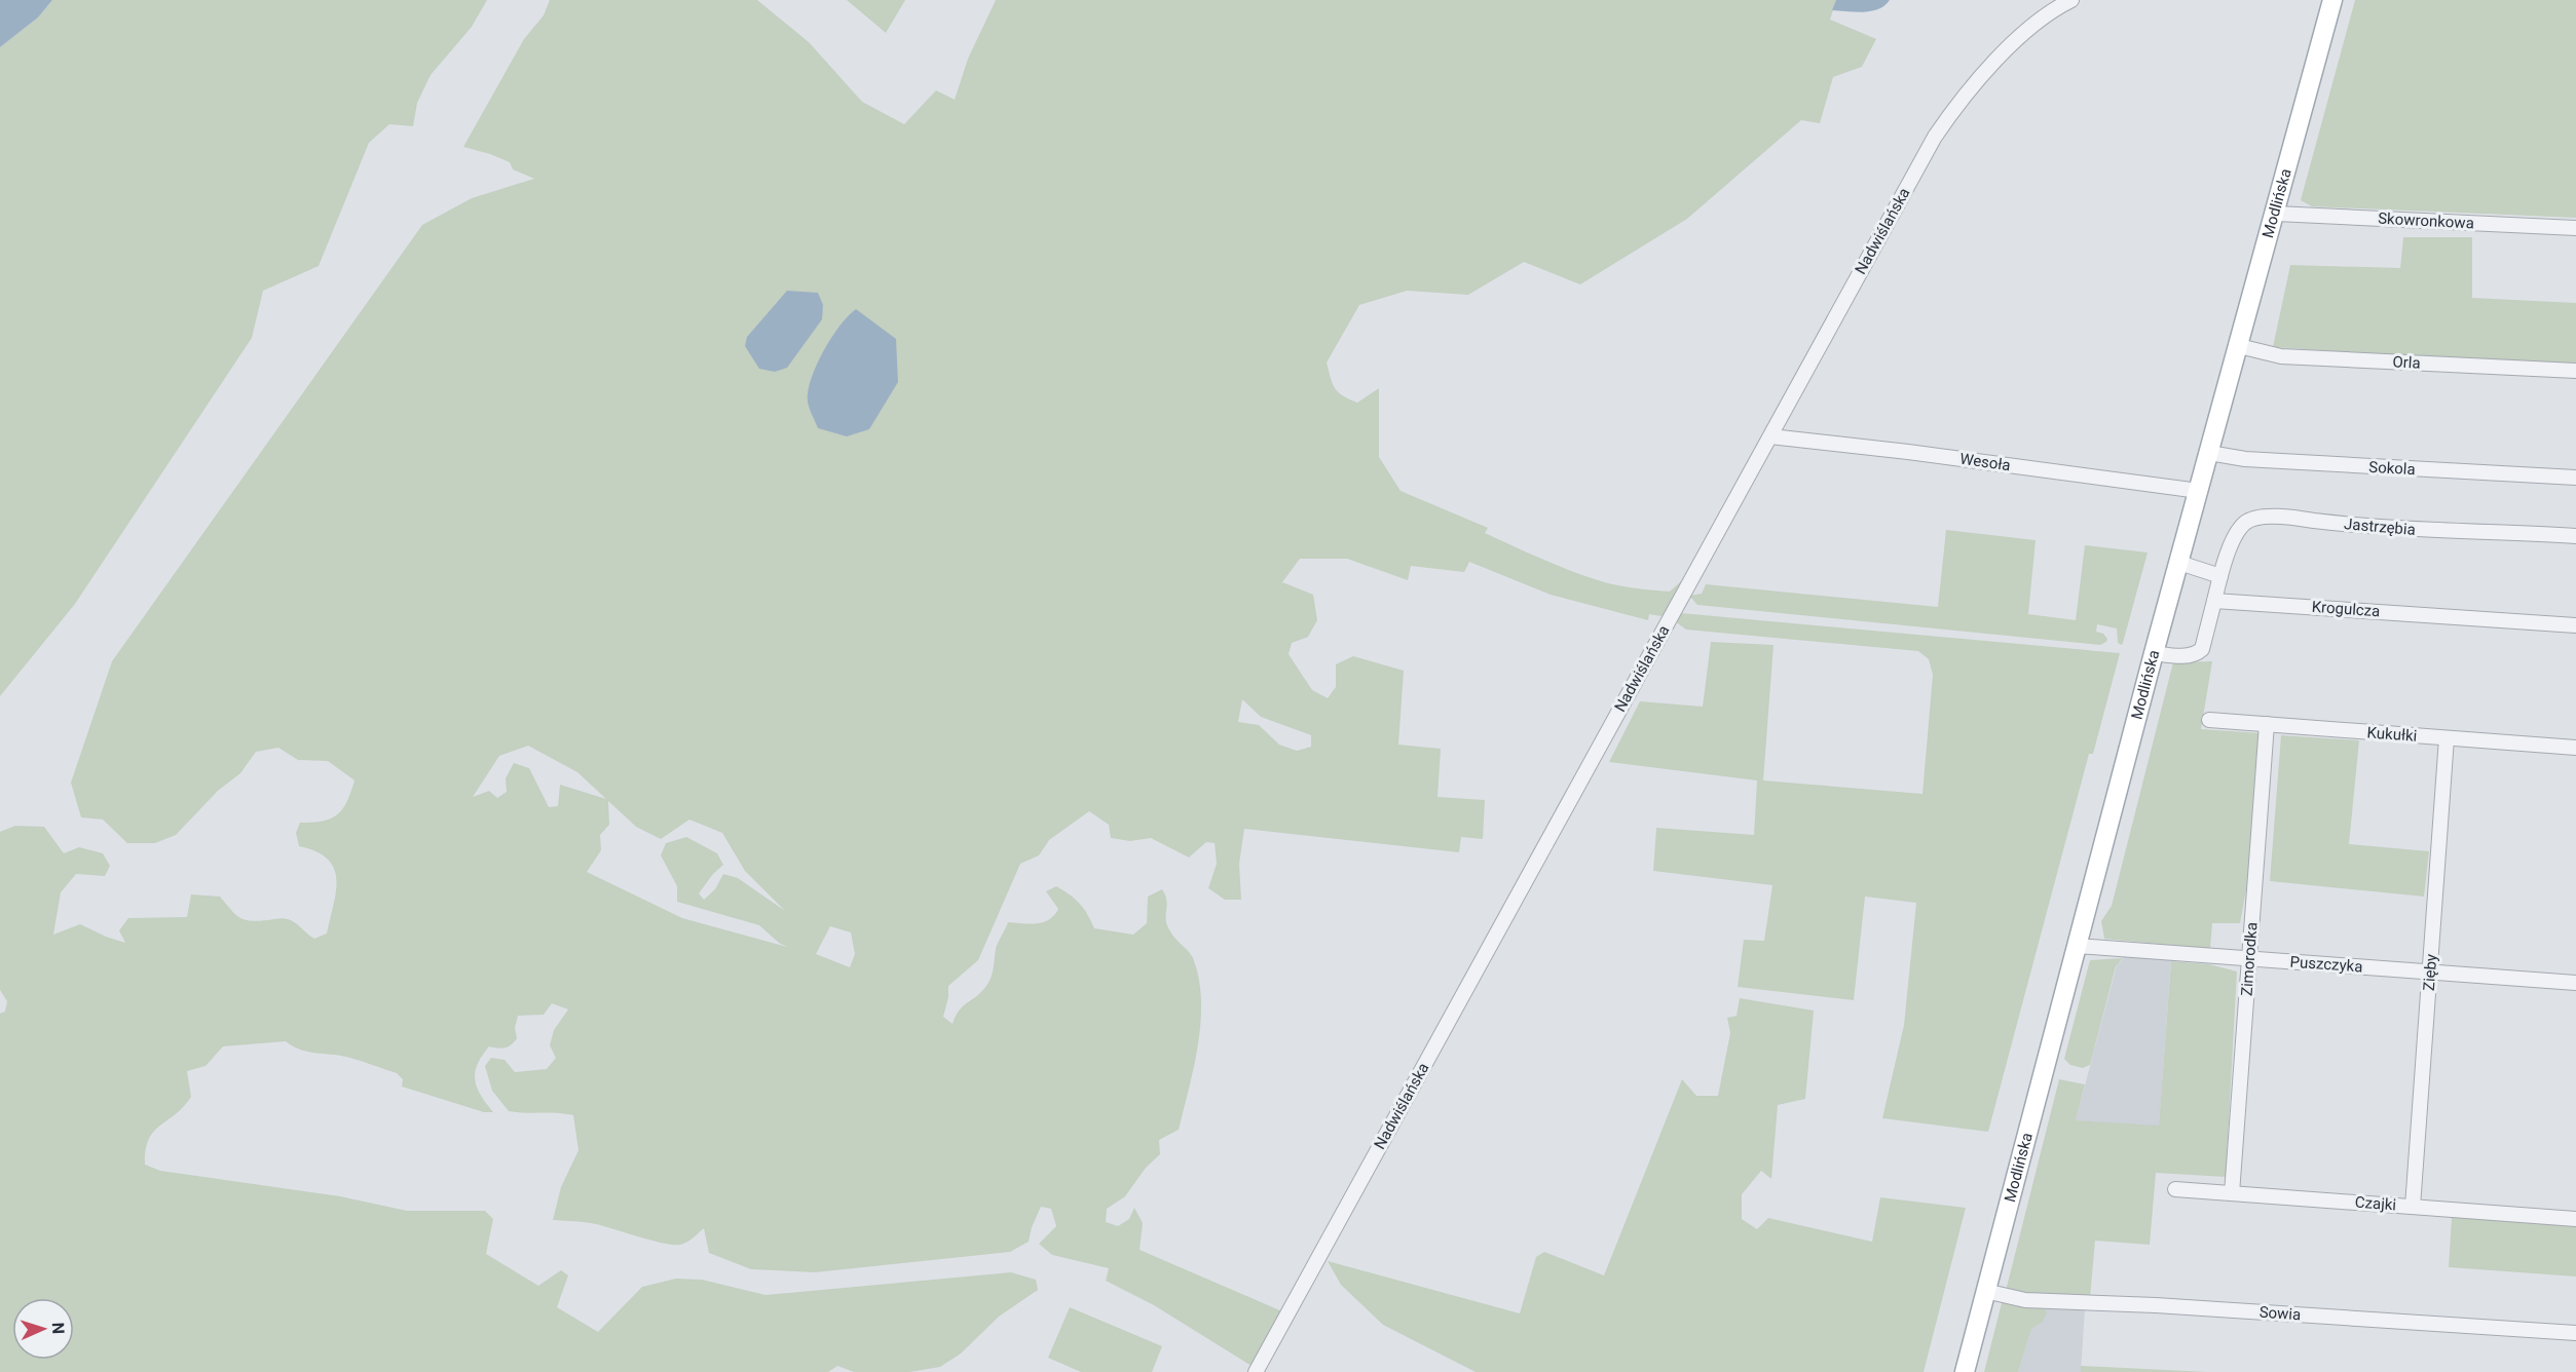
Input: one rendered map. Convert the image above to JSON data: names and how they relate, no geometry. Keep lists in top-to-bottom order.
{
  "streets": {
    "main road": ["Modlińska"],
    "street": [
      "Skowronkowa",
      "Nadwiślańska",
      "Orla",
      "Wesoła",
      "Sokola",
      "Jastrzębia",
      "Krogulcza",
      "Kukułki",
      "Zimorodka",
      "Puszczyka",
      "Zięby",
      "Czajki",
      "Sowia"
    ]
  },
  "crossings": [
    ["Modlińska", "Skowronkowa"],
    ["Modlińska", "Orla"],
    ["Modlińska", "Wesoła"],
    ["Modlińska", "Sokola"],
    ["Modlińska", "Puszczyka"],
    ["Modlińska", "Sowia"],
    ["Nadwiślańska", "Wesoła"],
    ["Jastrzębia", "Krogulcza"],
    ["Kukułki", "Zimorodka"],
    ["Kukułki", "Zięby"],
    ["Zimorodka", "Puszczyka"],
    ["Zimorodka", "Czajki"],
    ["Puszczyka", "Zięby"],
    ["Zięby", "Czajki"]
  ],
  "north": "right"
}
